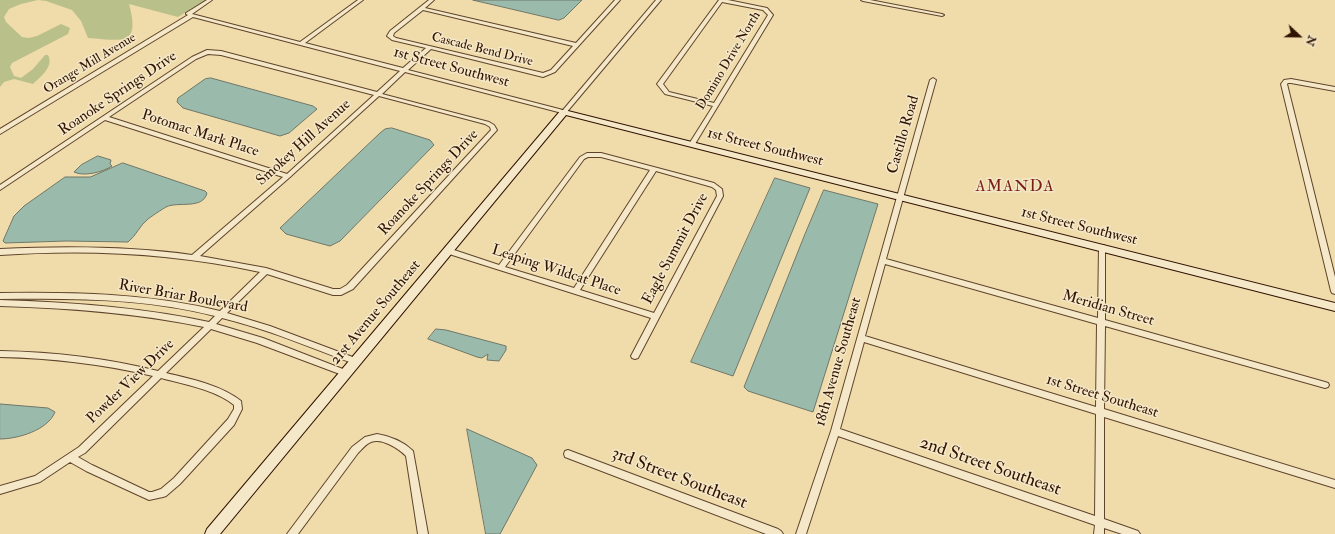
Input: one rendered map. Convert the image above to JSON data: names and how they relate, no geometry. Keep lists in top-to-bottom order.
{
  "streets": {
    "street": [
      "Cascade Bend Drive",
      "Domino Drive North",
      "Orange Mill Avenue",
      "1st Street Southwest",
      "Roanoke Springs Drive",
      "Potomac Mark Place",
      "Castillo Road",
      "Smokey Hill Avenue",
      "Eagle Summit Drive",
      "Leaping Wildcat Place",
      "River Briar Boulevard",
      "Meridian Street",
      "21st Avenue Southeast",
      "18th Avenue Southeast",
      "Powder View Drive",
      "1st Street Southeast",
      "2nd Street Southeast",
      "3rd Street Southeast"
    ]
  },
  "crossings": [
    ["Cascade Bend Drive", "Smokey Hill Avenue"],
    ["Domino Drive North", "1st Street Southwest"],
    ["Orange Mill Avenue", "1st Street Southwest"],
    ["1st Street Southwest", "Castillo Road"],
    ["1st Street Southwest", "Smokey Hill Avenue"],
    ["1st Street Southwest", "21st Avenue Southeast"],
    ["1st Street Southwest", "18th Avenue Southeast"],
    ["Roanoke Springs Drive", "Potomac Mark Place"],
    ["Roanoke Springs Drive", "Smokey Hill Avenue"],
    ["Roanoke Springs Drive", "Powder View Drive"],
    ["Potomac Mark Place", "Smokey Hill Avenue"],
    ["Castillo Road", "18th Avenue Southeast"],
    ["Eagle Summit Drive", "Leaping Wildcat Place"],
    ["Leaping Wildcat Place", "21st Avenue Southeast"],
    ["River Briar Boulevard", "21st Avenue Southeast"],
    ["River Briar Boulevard", "Powder View Drive"],
    ["Meridian Street", "18th Avenue Southeast"],
    ["18th Avenue Southeast", "1st Street Southeast"],
    ["18th Avenue Southeast", "2nd Street Southeast"]
  ],
  "districts": ["AMANDA"],
  "north": "right"
}
